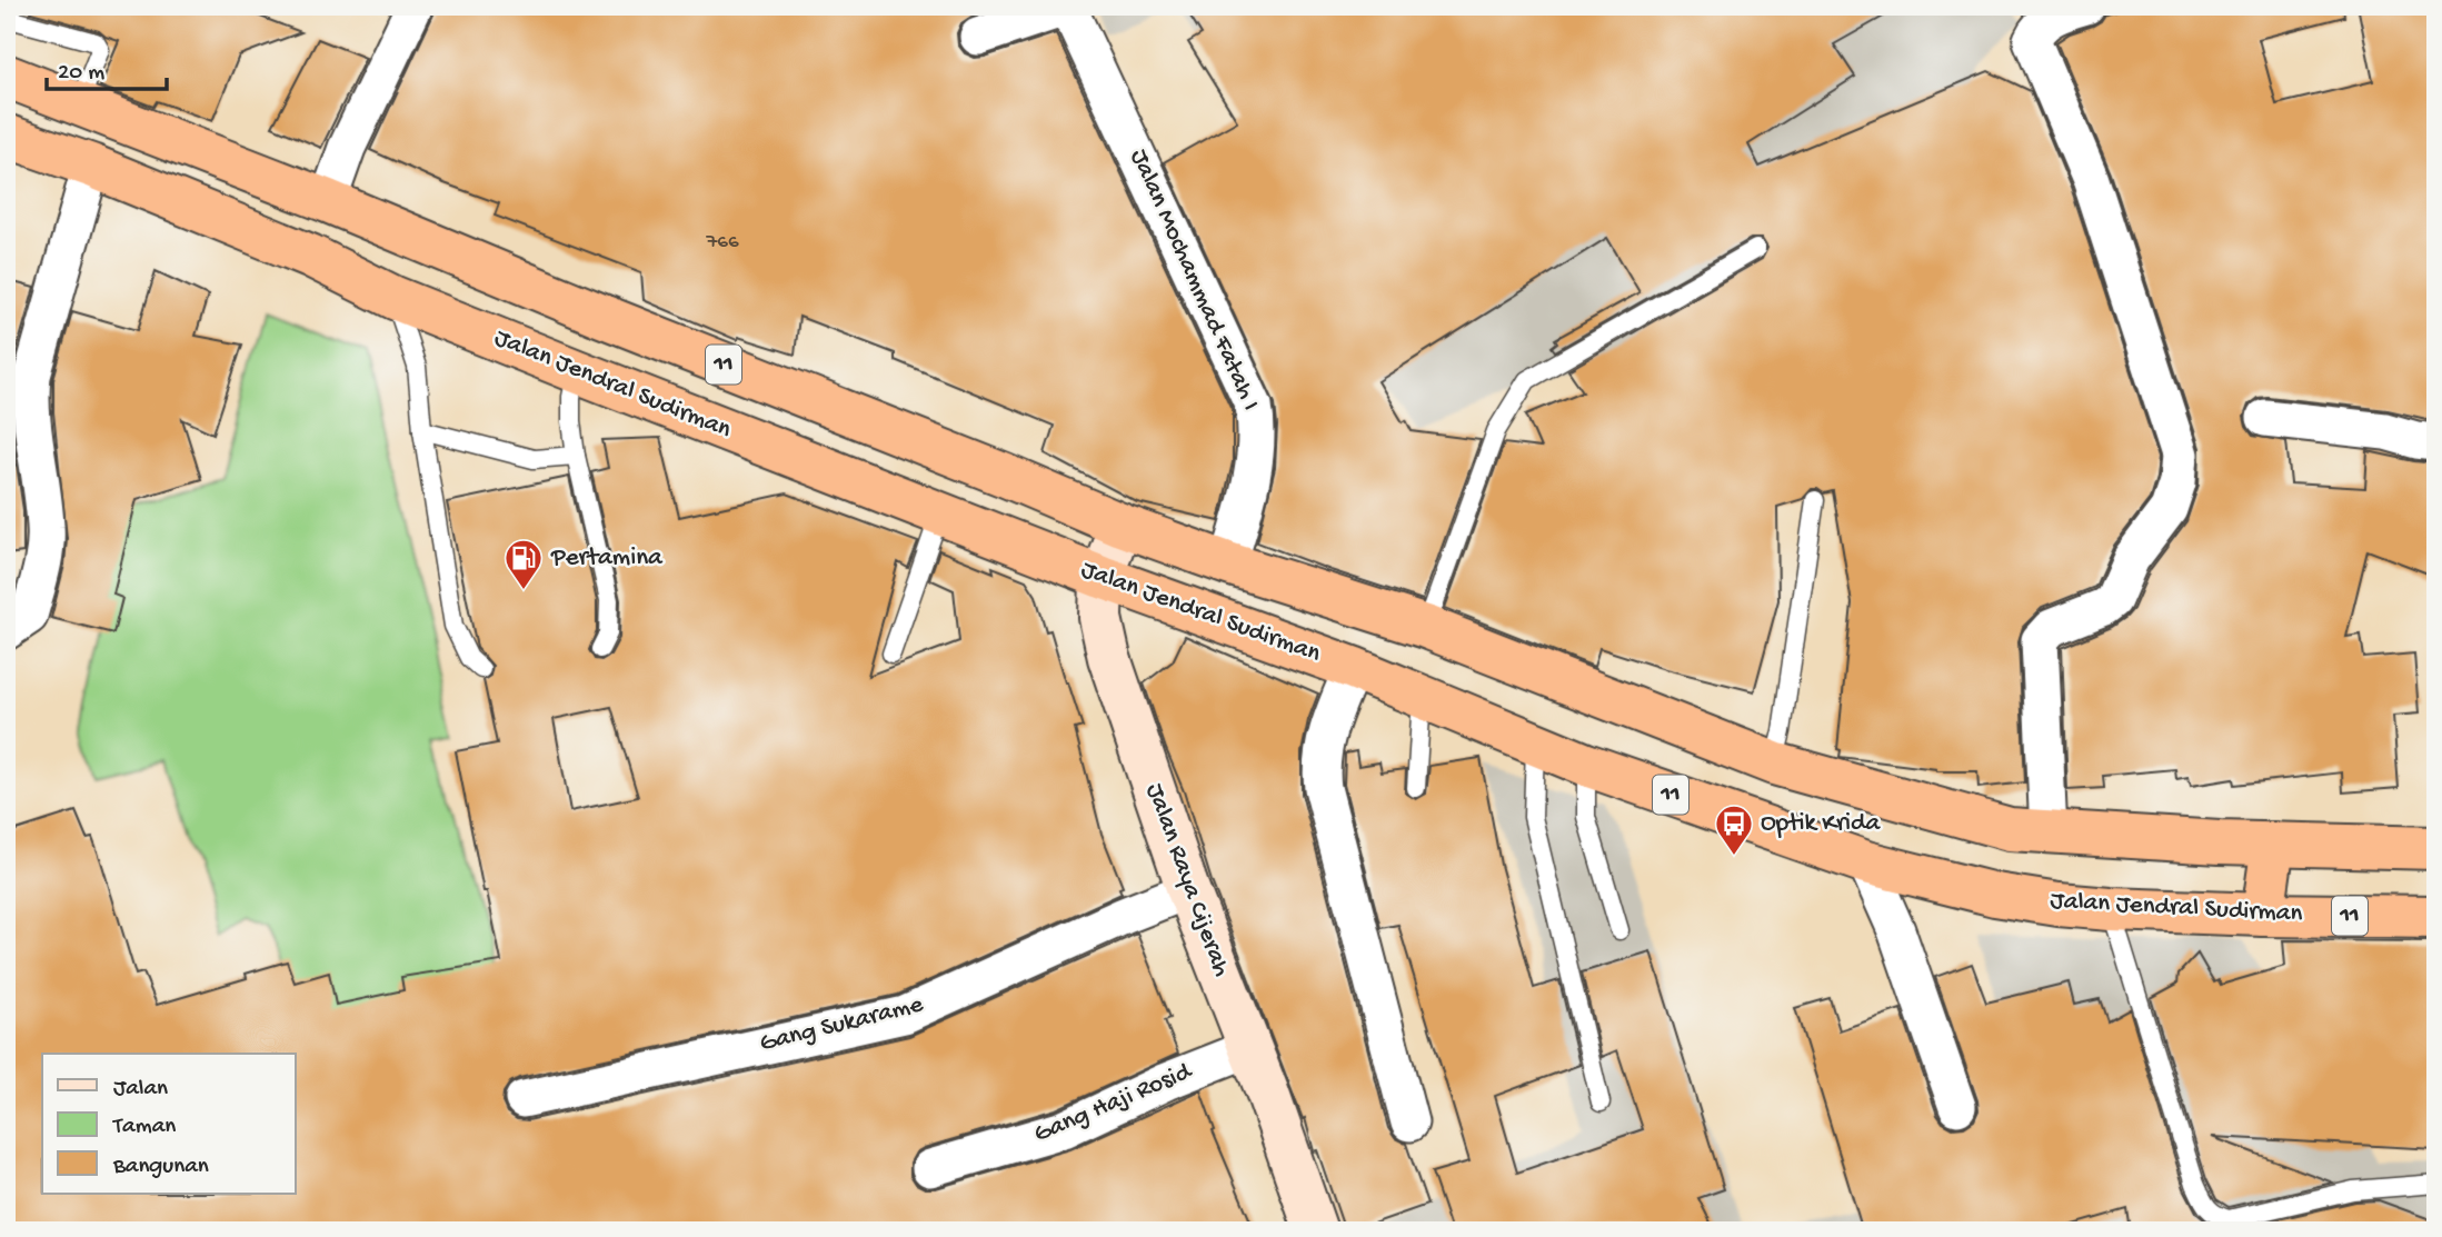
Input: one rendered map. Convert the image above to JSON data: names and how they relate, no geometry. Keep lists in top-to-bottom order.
{
  "streets": {
    "highway": ["11", "Jalan Jendral Sudirman"],
    "main road": ["Jalan Raya Cijerah"],
    "street": ["Jalan Mochammad Fatah I", "Gang Sukarame", "Gang Haji Rosid"]
  },
  "crossings": [
    ["Jalan Mochammad Fatah I", "11"],
    ["11", "Jalan Raya Cijerah"],
    ["Jalan Jendral Sudirman", "Jalan Raya Cijerah"],
    ["Jalan Raya Cijerah", "Gang Sukarame"],
    ["Jalan Raya Cijerah", "Gang Haji Rosid"]
  ],
  "places": {
    "fuel station": ["Pertamina"],
    "bus stop": ["Optik Krida"]
  },
  "house_numbers": ["766"],
  "legend": ["Jalan", "Taman", "Bangunan"],
  "scale_bar": "20 m"
}
